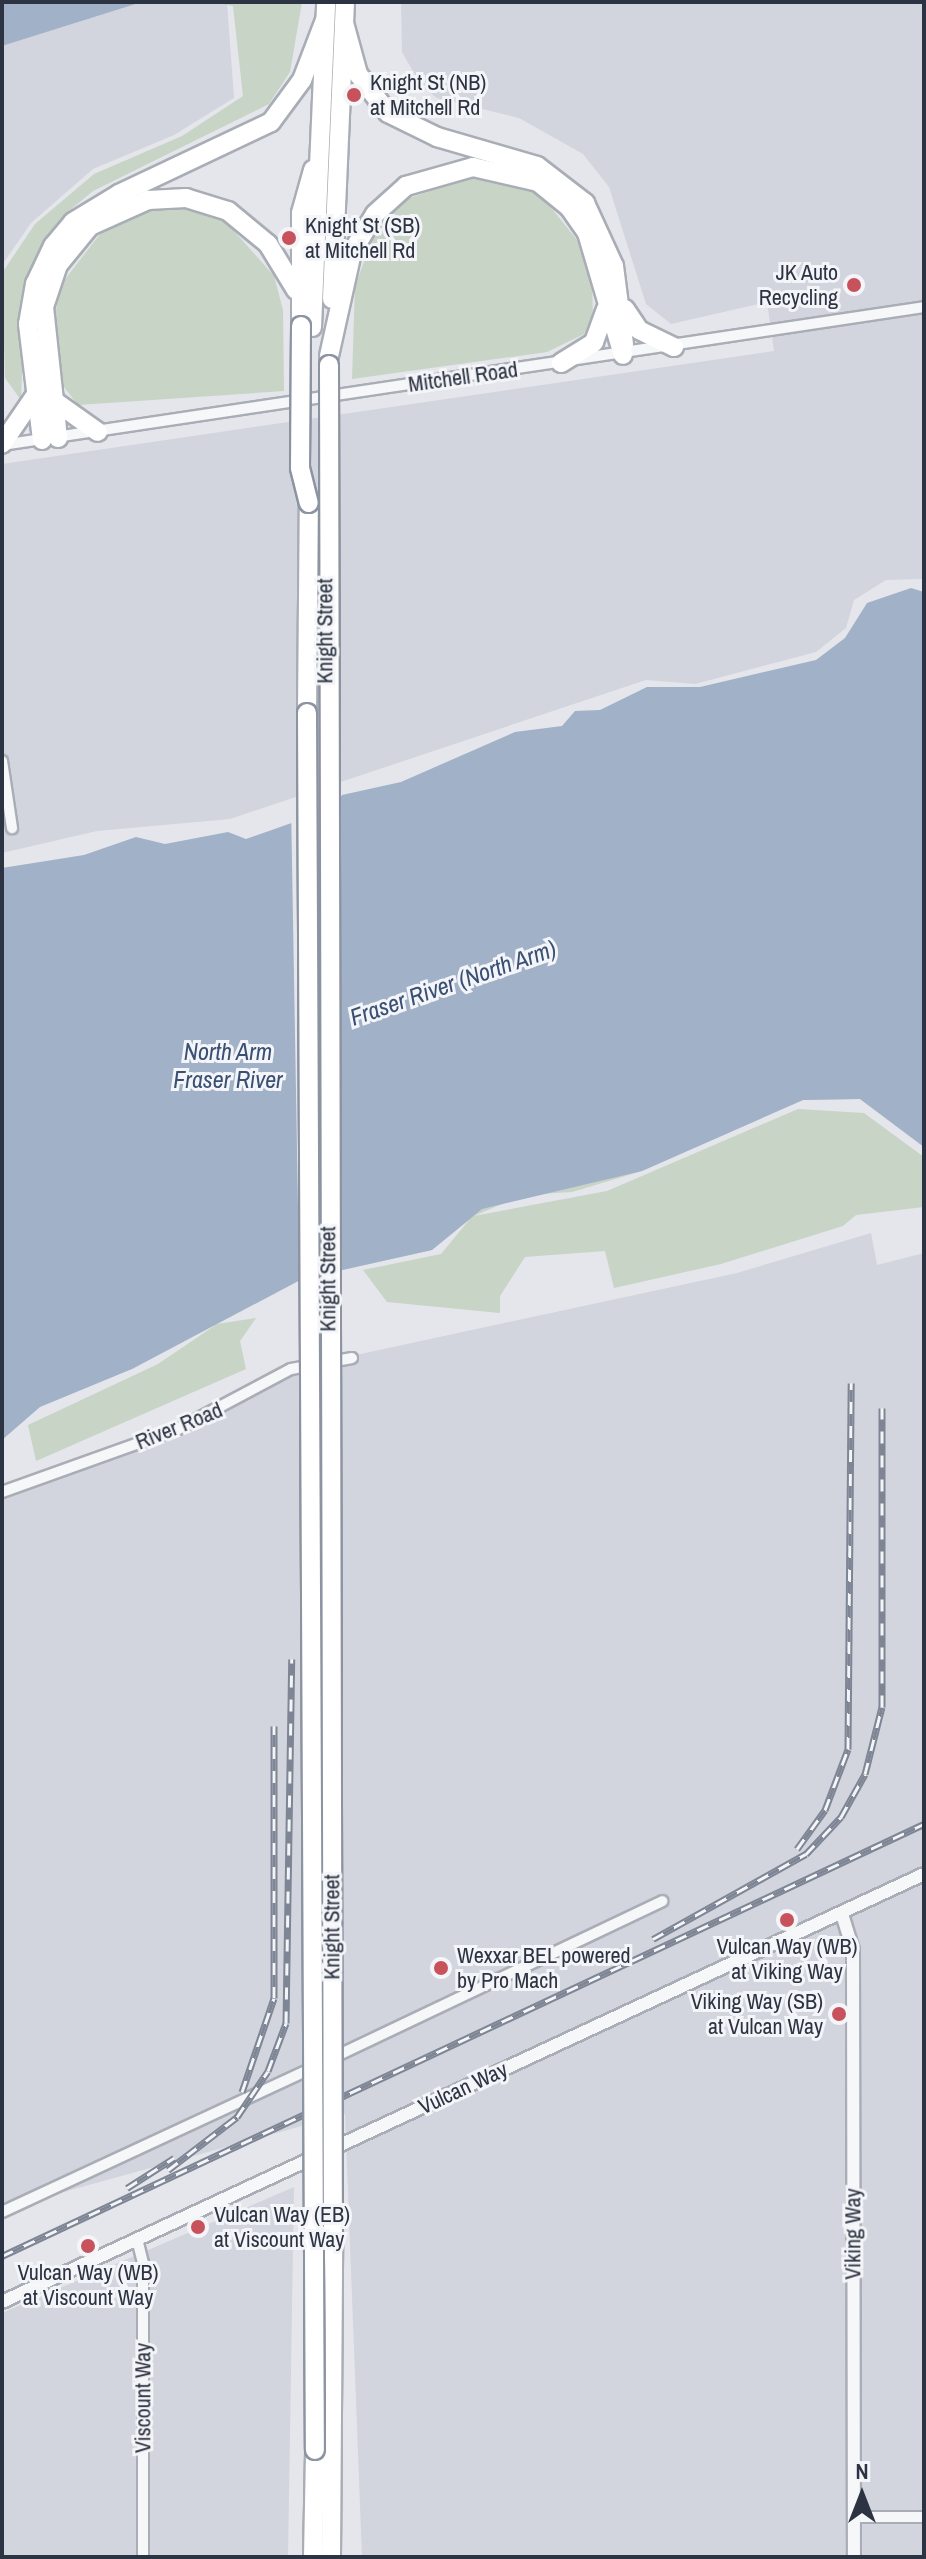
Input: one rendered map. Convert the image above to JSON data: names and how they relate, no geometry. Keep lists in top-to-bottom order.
{
  "streets": {
    "highway": ["Knight Street"],
    "street": [
      "Mitchell Road",
      "River Road",
      "Vulcan Way",
      "Viking Way",
      "Viscount Way"
    ]
  },
  "crossings": [
    ["Vulcan Way", "Viking Way"],
    ["Vulcan Way", "Viscount Way"]
  ],
  "water": ["Fraser River (North Arm)", "North Arm Fraser River"],
  "places": [
    "Knight St (NB) at Mitchell Rd",
    "Knight St (SB) at Mitchell Rd",
    "JK Auto Recycling",
    "Vulcan Way (WB) at Viking Way",
    "Wexxar BEL powered by Pro Mach",
    "Viking Way (SB) at Vulcan Way",
    "Vulcan Way (EB) at Viscount Way",
    "Vulcan Way (WB) at Viscount Way"
  ],
  "north": "top"
}
